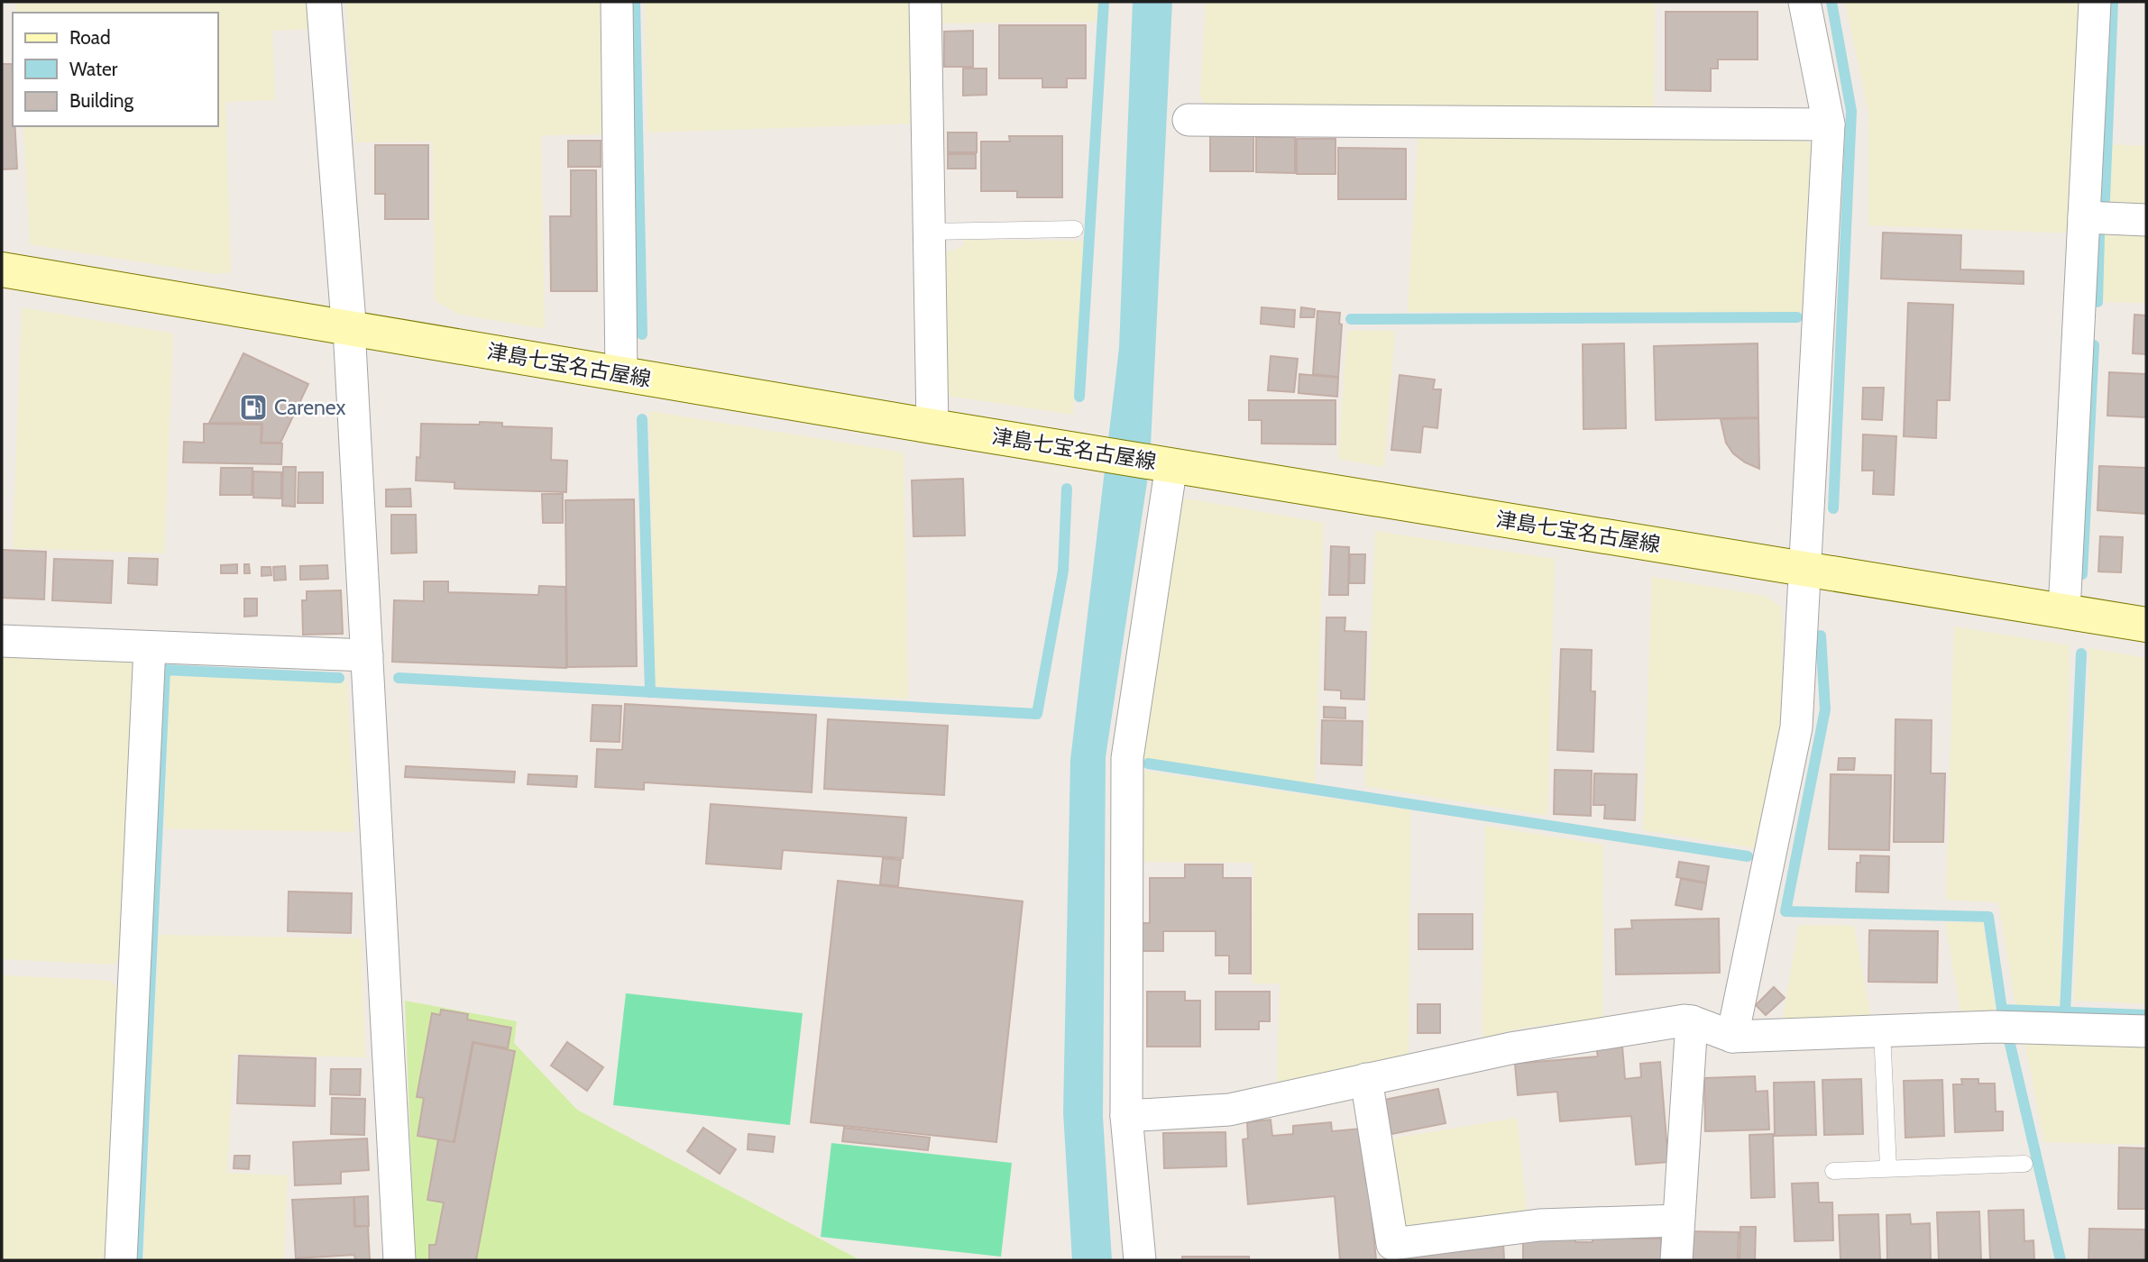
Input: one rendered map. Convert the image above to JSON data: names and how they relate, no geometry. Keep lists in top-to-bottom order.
{
  "streets": {
    "main road": ["津島七宝名古屋線"]
  },
  "places": {
    "fuel station": ["Carenex"]
  },
  "legend": ["Road", "Water", "Building"]
}
